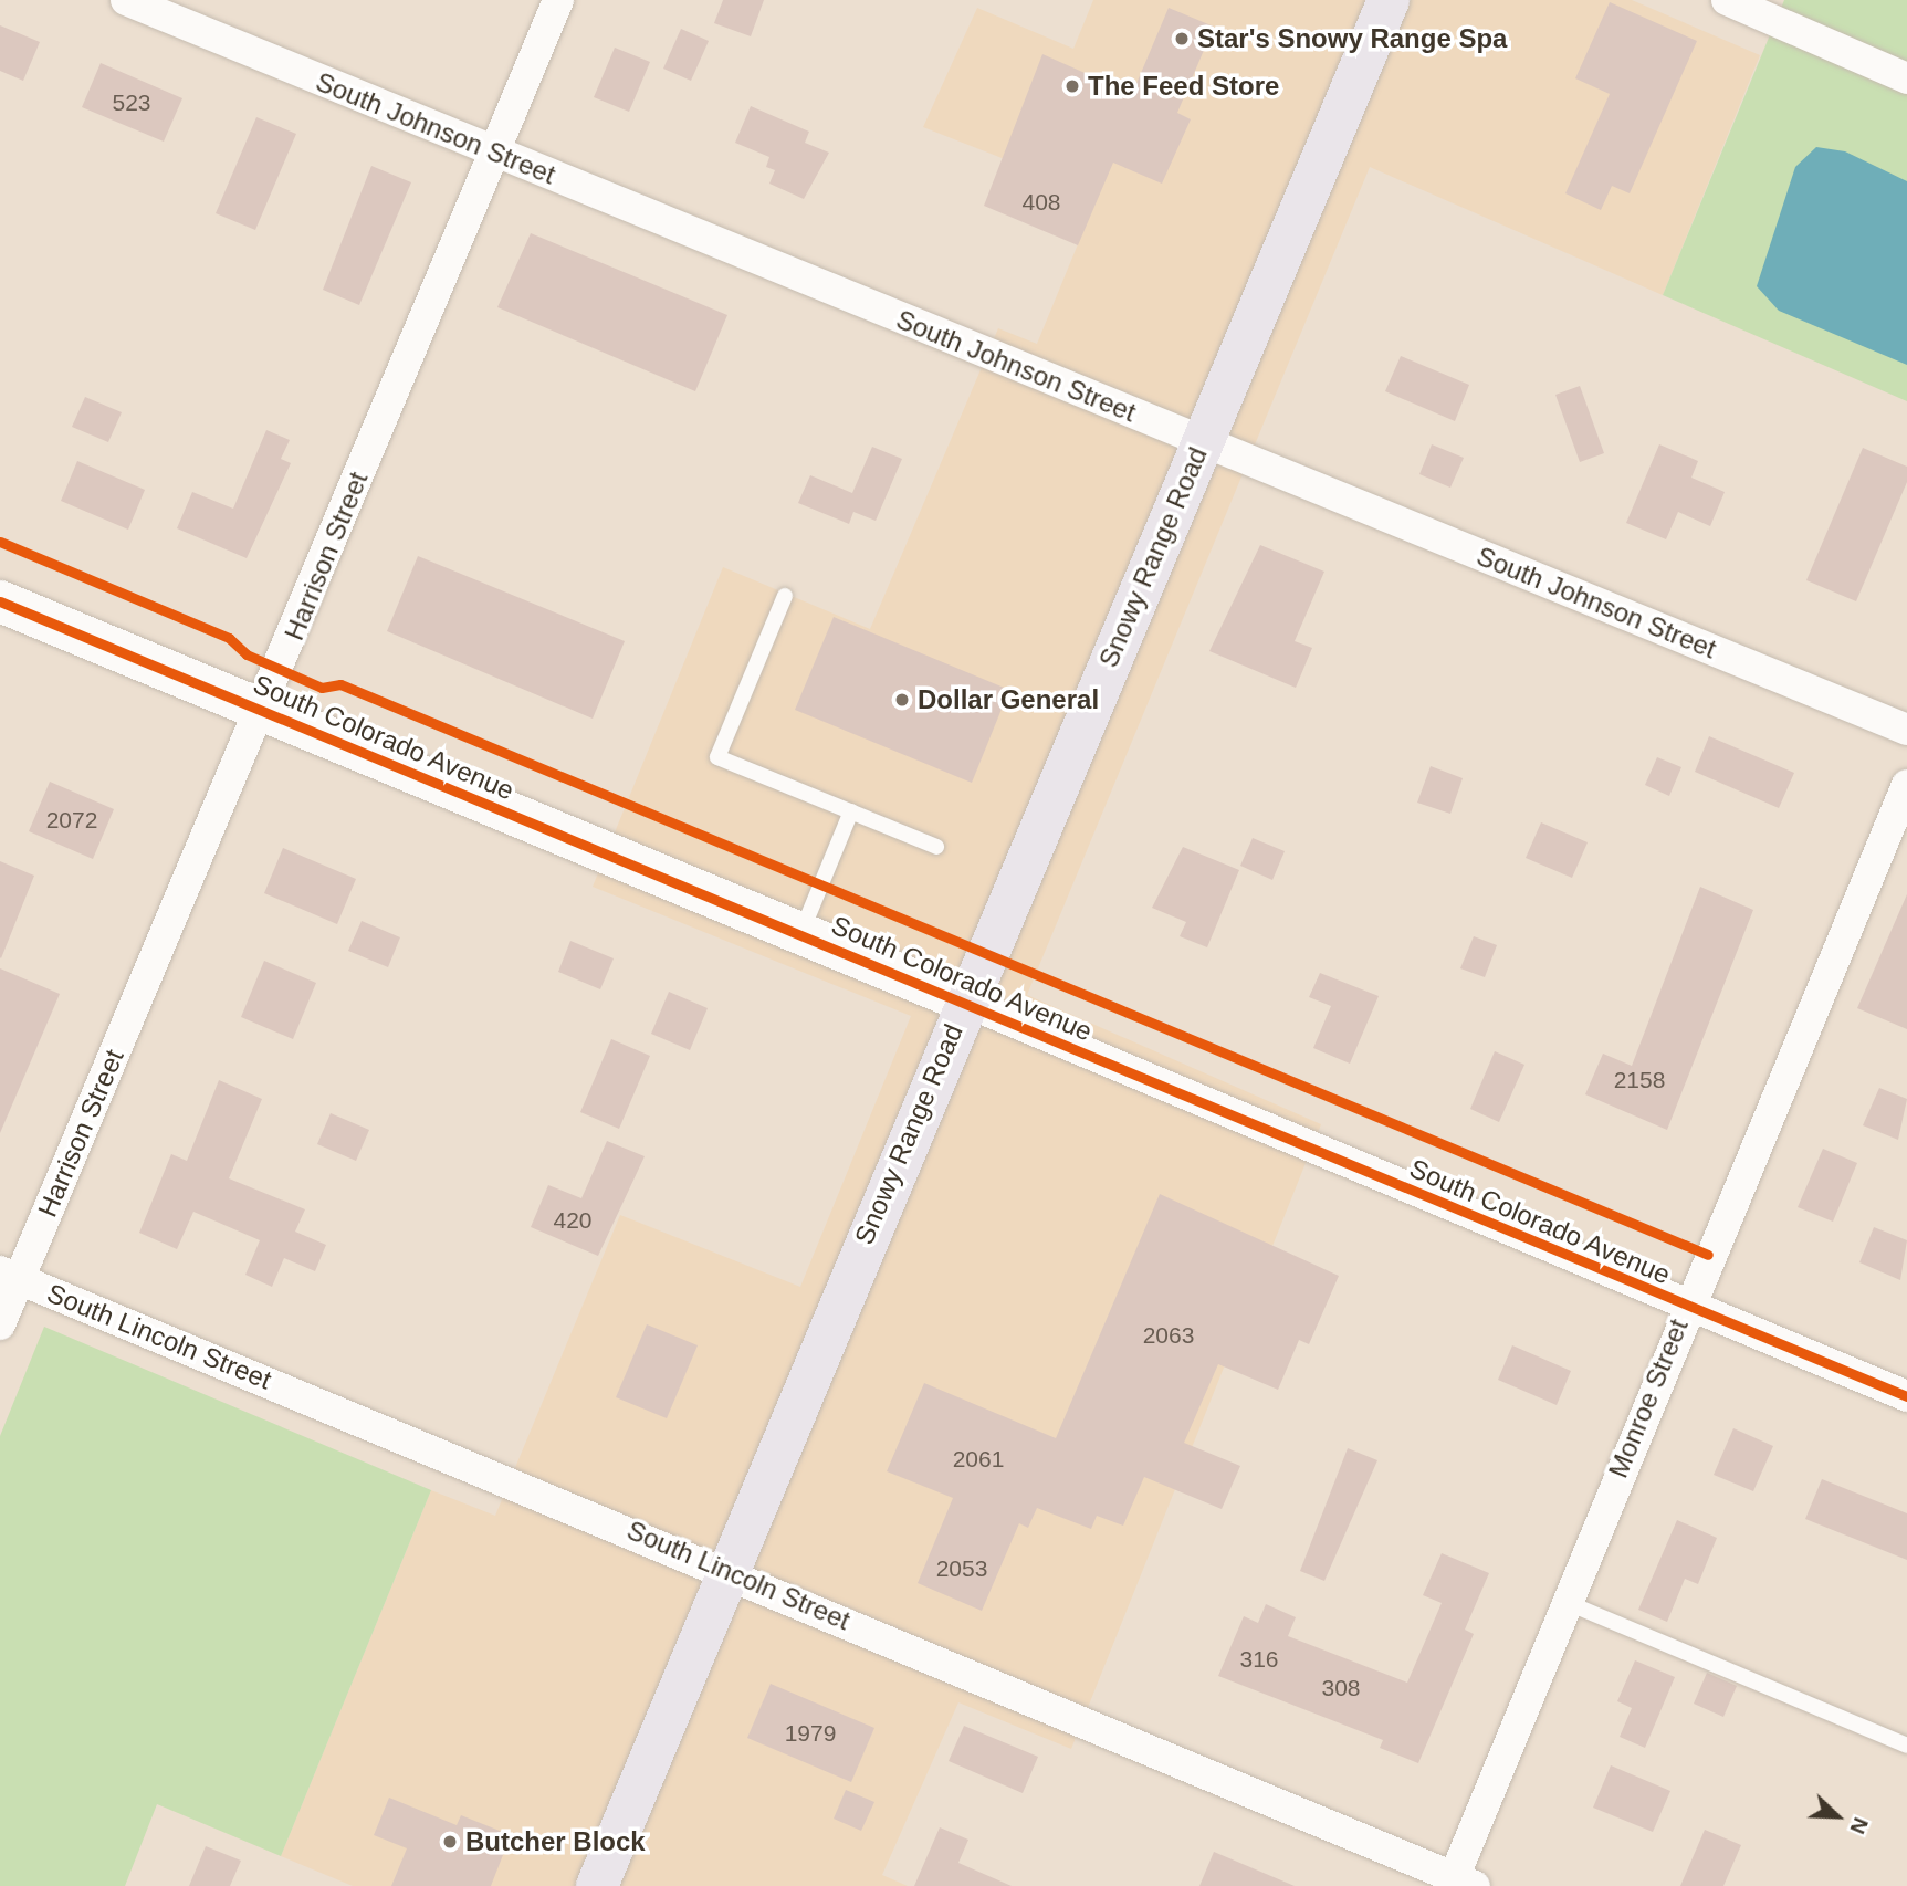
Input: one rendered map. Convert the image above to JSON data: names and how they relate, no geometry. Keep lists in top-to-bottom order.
{
  "streets": {
    "main road": ["Snowy Range Road"],
    "street": [
      "South Johnson Street",
      "Harrison Street",
      "South Colorado Avenue",
      "South Lincoln Street",
      "Monroe Street"
    ]
  },
  "crossings": [
    ["South Johnson Street", "Harrison Street"],
    ["South Johnson Street", "Snowy Range Road"],
    ["Harrison Street", "South Colorado Avenue"],
    ["Harrison Street", "South Lincoln Street"],
    ["Snowy Range Road", "South Colorado Avenue"],
    ["Snowy Range Road", "South Lincoln Street"],
    ["South Colorado Avenue", "Monroe Street"],
    ["South Lincoln Street", "Monroe Street"]
  ],
  "places": [
    "Star's Snowy Range Spa",
    "The Feed Store",
    "Dollar General",
    "Butcher Block"
  ],
  "house_numbers": [
    "523",
    "408",
    "2072",
    "2158",
    "420",
    "2063",
    "2061",
    "2053",
    "316",
    "308",
    "1979"
  ],
  "north": "bottom right"
}
